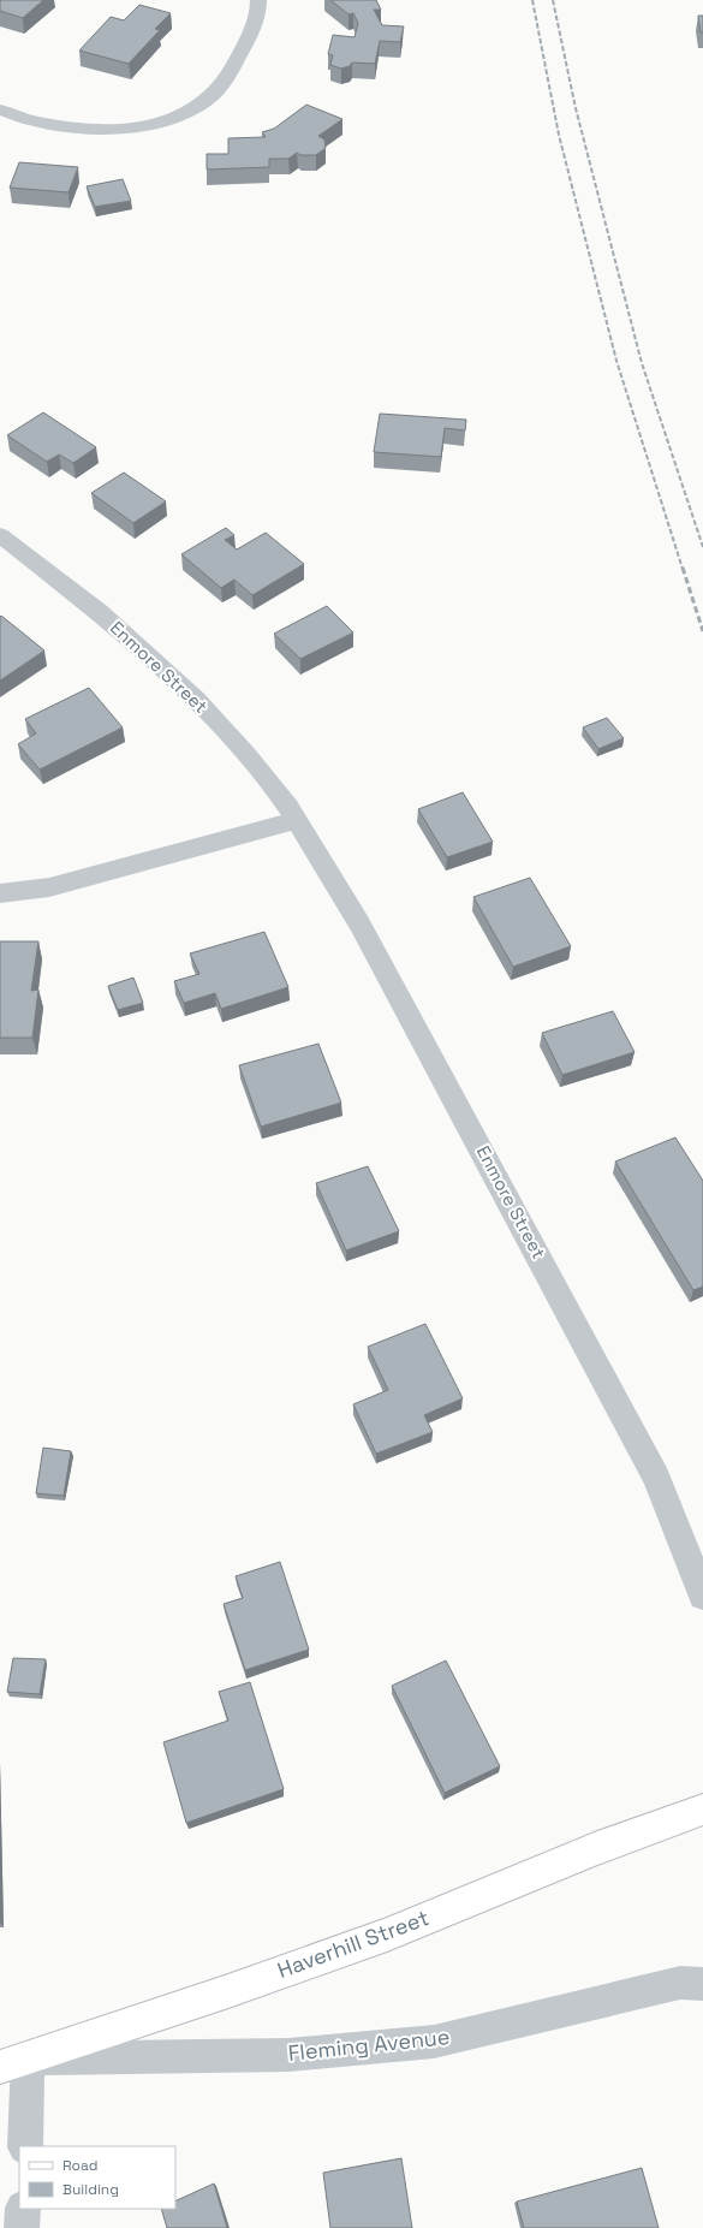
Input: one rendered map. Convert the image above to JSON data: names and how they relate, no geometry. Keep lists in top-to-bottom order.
{
  "streets": {
    "main road": ["Haverhill Street"],
    "street": ["Enmore Street", "Fleming Avenue"]
  },
  "crossings": [
    ["Haverhill Street", "Fleming Avenue"]
  ],
  "legend": ["Road", "Building"]
}
